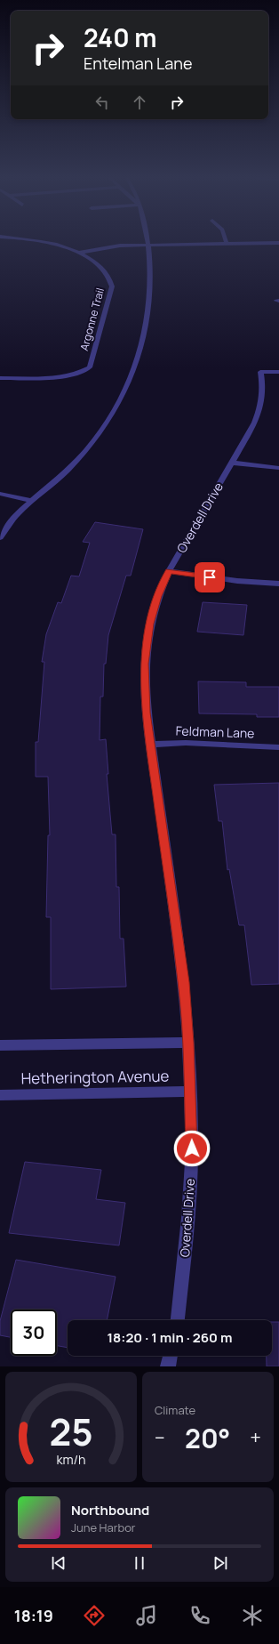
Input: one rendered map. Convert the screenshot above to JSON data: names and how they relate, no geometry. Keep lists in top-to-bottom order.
{
  "streets": {
    "street": [
      "Argonne Trail",
      "Overdell Drive",
      "Feldman Lane",
      "Hetherington Avenue"
    ]
  },
  "crossings": [
    ["Overdell Drive", "Feldman Lane"],
    ["Overdell Drive", "Hetherington Avenue"]
  ],
  "page": {
    "turn": ["240 m", "Entelman Lane"],
    "limit": "30",
    "trip": "18:20 · 1 min · 260 m",
    "tile": "Climate",
    "heat": ["−", "20°", "+"],
    "song": ["Northbound", "June Harbor"],
    "tabs": "18:19",
    "gauge": ["25", "km/h"]
  }
}
